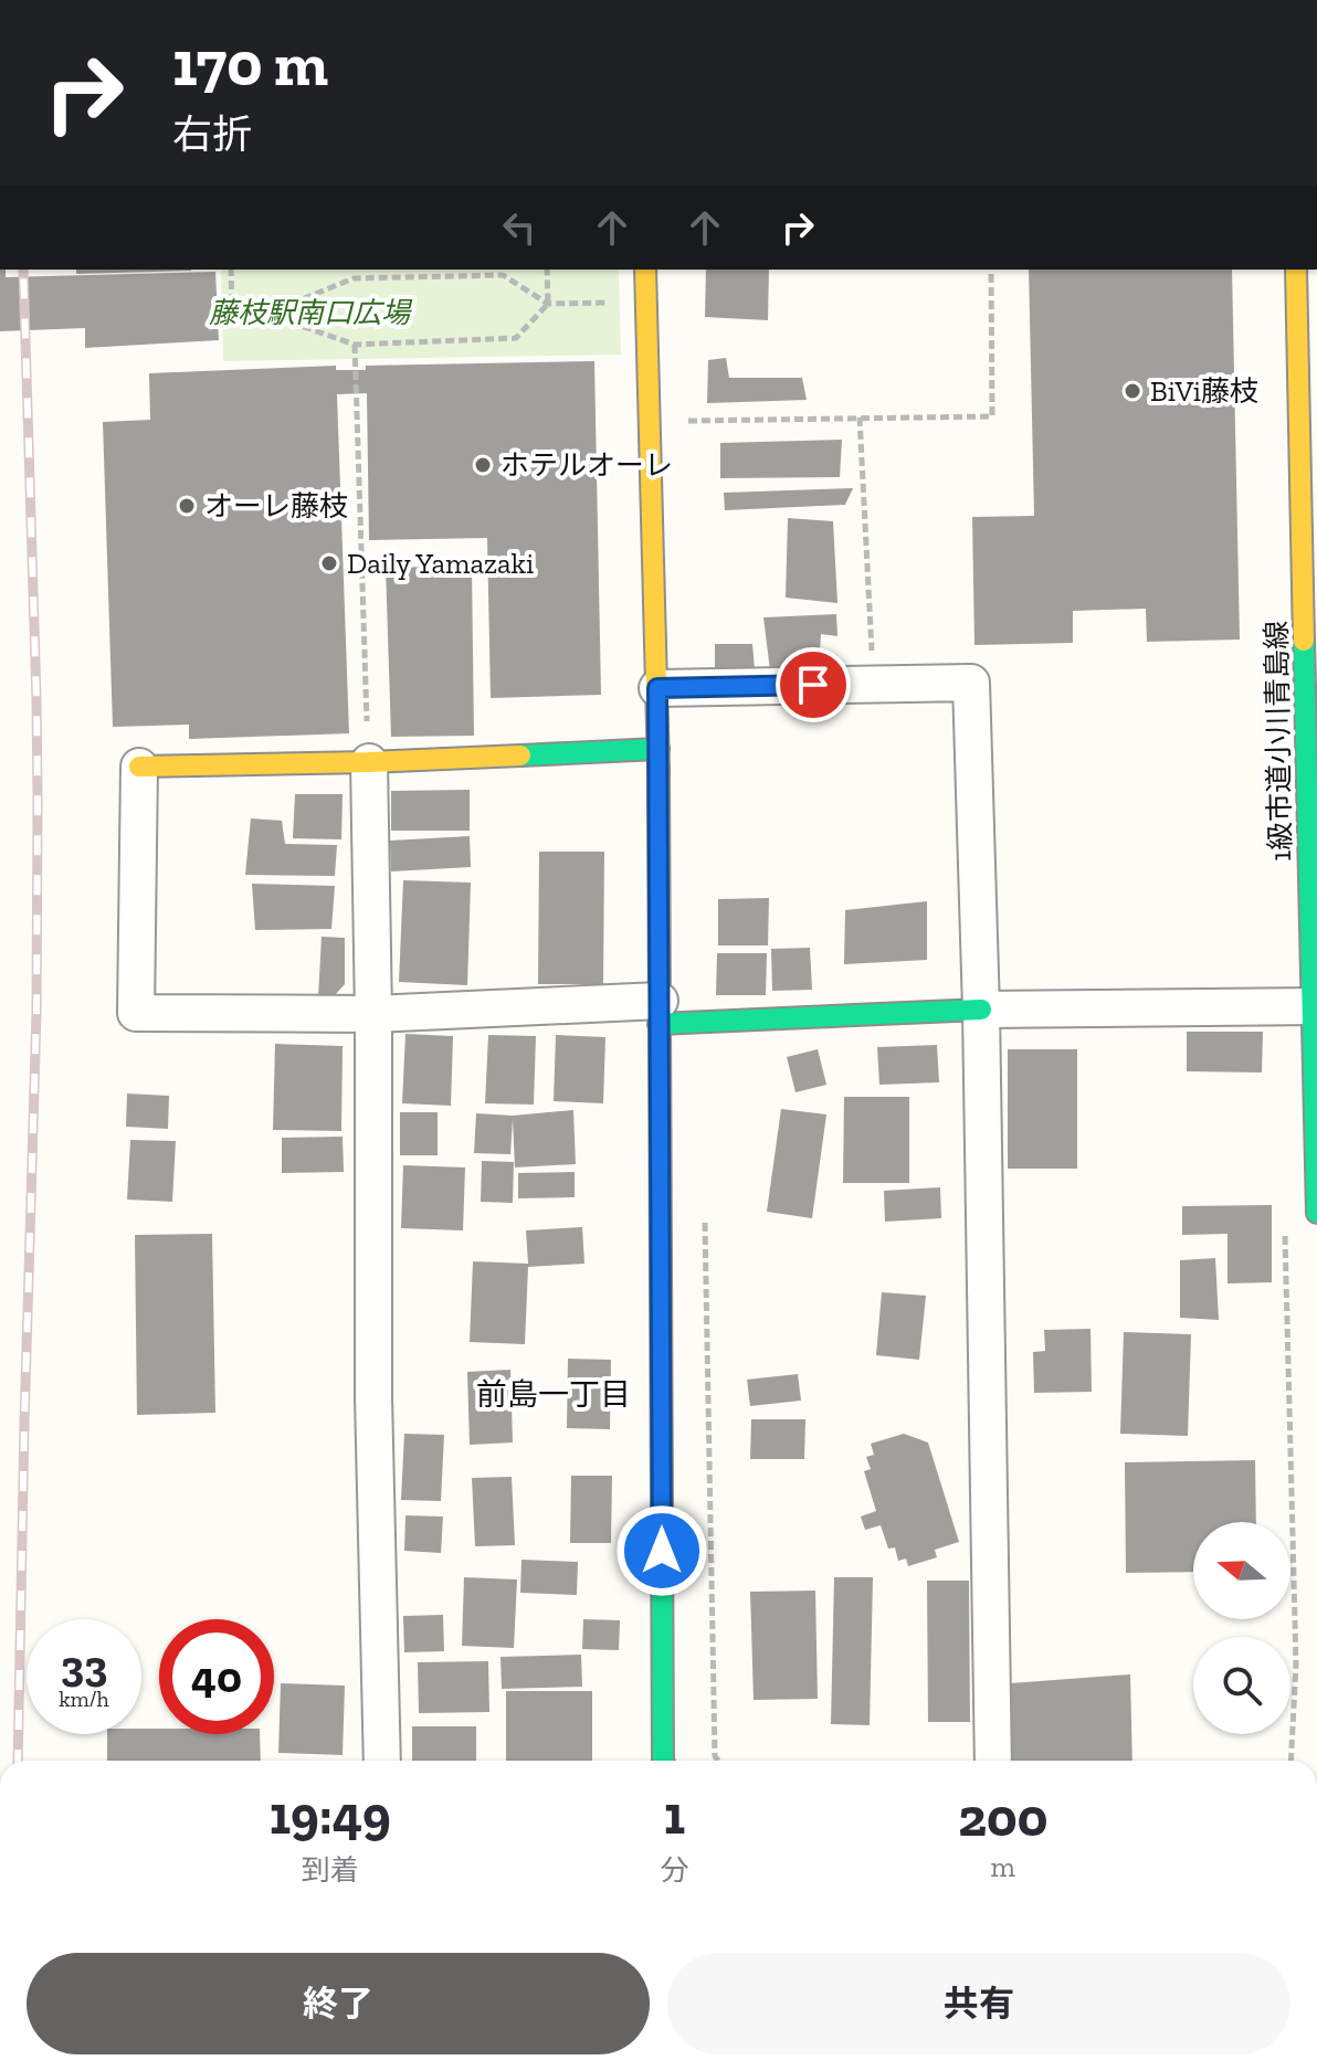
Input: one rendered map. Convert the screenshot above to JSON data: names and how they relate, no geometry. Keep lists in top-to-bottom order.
{
  "streets": {
    "street": ["1級市道小川青島線"]
  },
  "districts": ["前島一丁目"],
  "parks": ["藤枝駅南口広場"],
  "places": [
    "BiVi藤枝",
    "ホテルオーレ",
    "オーレ藤枝",
    "Daily Yamazaki"
  ],
  "north": "left",
  "page": {
    "turn": ["170 m", "右折"],
    "speed": "33 km/h",
    "limit": "40",
    "eta": [
      "19:49",
      "到着",
      "1",
      "分",
      "200",
      "m"
    ],
    "buttons": ["終了", "共有"]
  }
}
